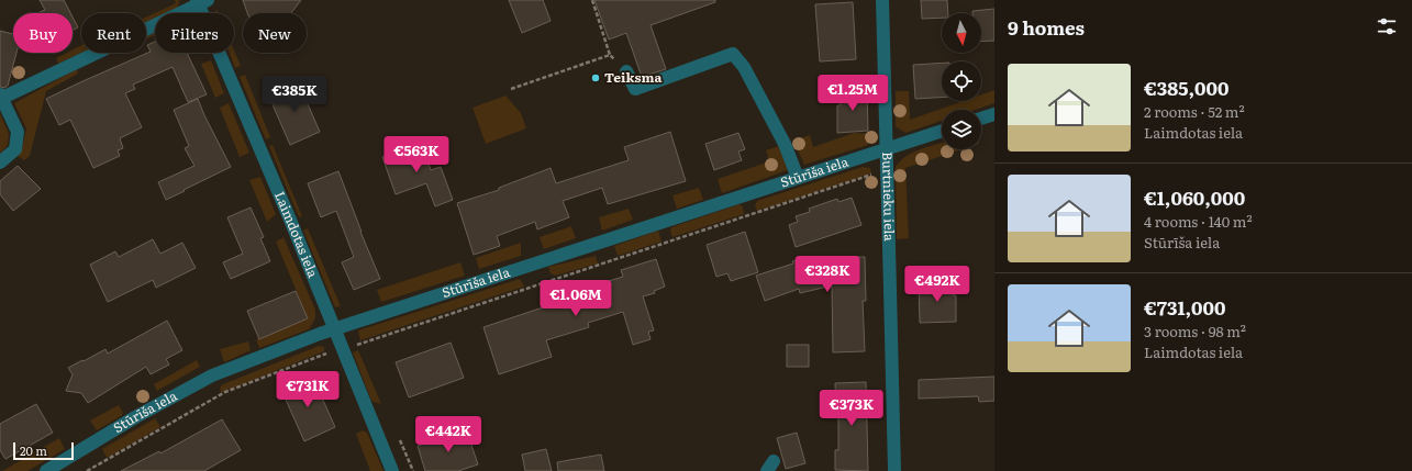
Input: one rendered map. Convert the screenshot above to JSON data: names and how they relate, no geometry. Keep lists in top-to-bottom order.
{
  "streets": {
    "street": ["Stūrīša iela", "Burtnieku iela", "Laimdotas iela"]
  },
  "crossings": [
    ["Stūrīša iela", "Burtnieku iela"],
    ["Stūrīša iela", "Laimdotas iela"]
  ],
  "places": ["Teiksma"],
  "scale_bar": "20 m",
  "north": "bottom",
  "page": {
    "heading": "9 homes",
    "chip": [
      "Buy",
      "Rent",
      "Filters",
      "New"
    ],
    "list": [
      {
        "name": "€385,000",
        "note": "2 rooms · 52 m² · Laimdotas iela"
      },
      {
        "name": "€1,060,000",
        "note": "4 rooms · 140 m² · Stūrīša iela"
      },
      {
        "name": "€731,000",
        "note": "3 rooms · 98 m² · Laimdotas iela"
      }
    ],
    "price": [
      "€1.25M",
      "€385K",
      "€563K",
      "€328K",
      "€492K",
      "€1.06M",
      "€731K",
      "€373K",
      "€442K"
    ],
    "scale": "20 m"
  }
}
